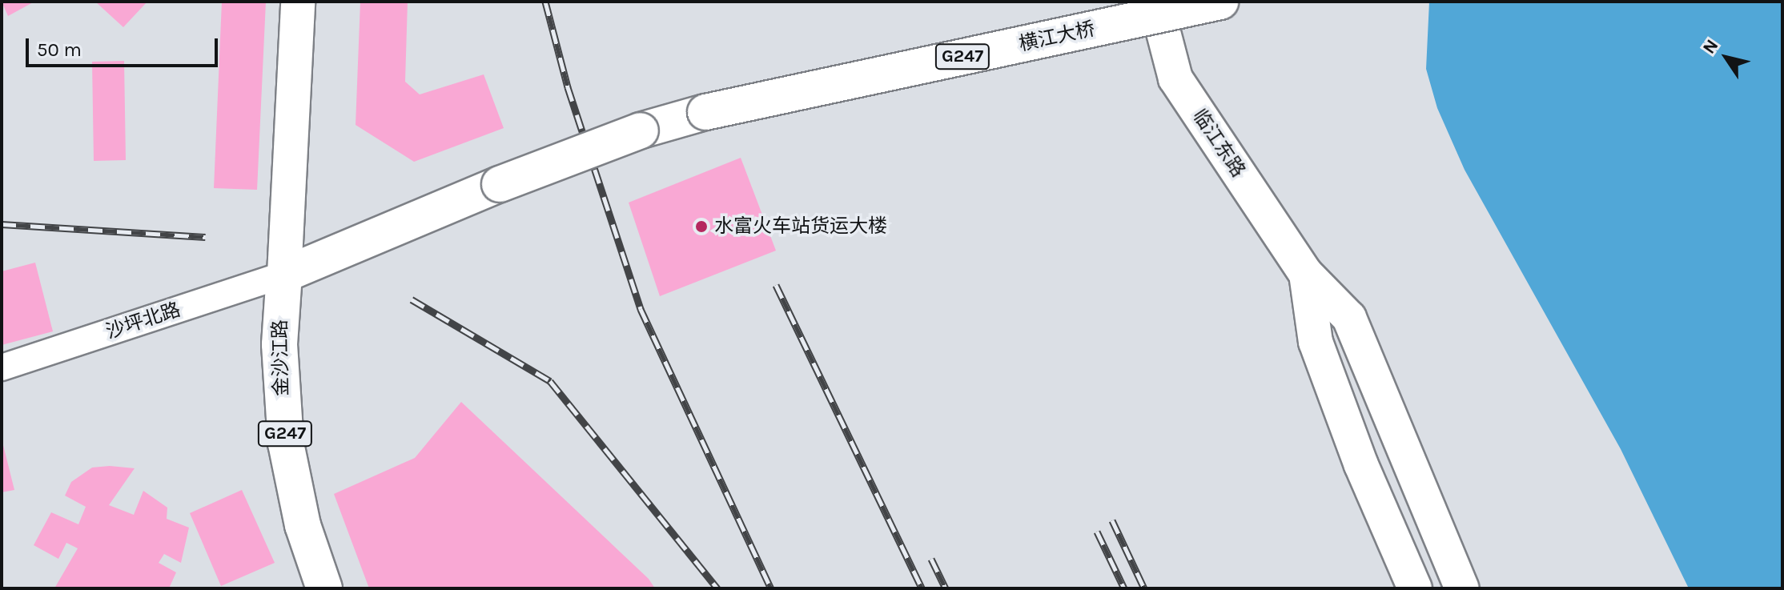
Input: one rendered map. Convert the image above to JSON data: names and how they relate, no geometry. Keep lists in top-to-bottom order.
{
  "streets": {
    "highway": ["横江大桥", "G247", "金沙江路"],
    "main road": ["临江东路"],
    "street": ["沙坪北路"]
  },
  "crossings": [
    ["横江大桥", "沙坪北路"],
    ["横江大桥", "金沙江路"],
    ["沙坪北路", "金沙江路"]
  ],
  "places": ["水富火车站货运大楼"],
  "scale_bar": "50 m",
  "north": "top left"
}
